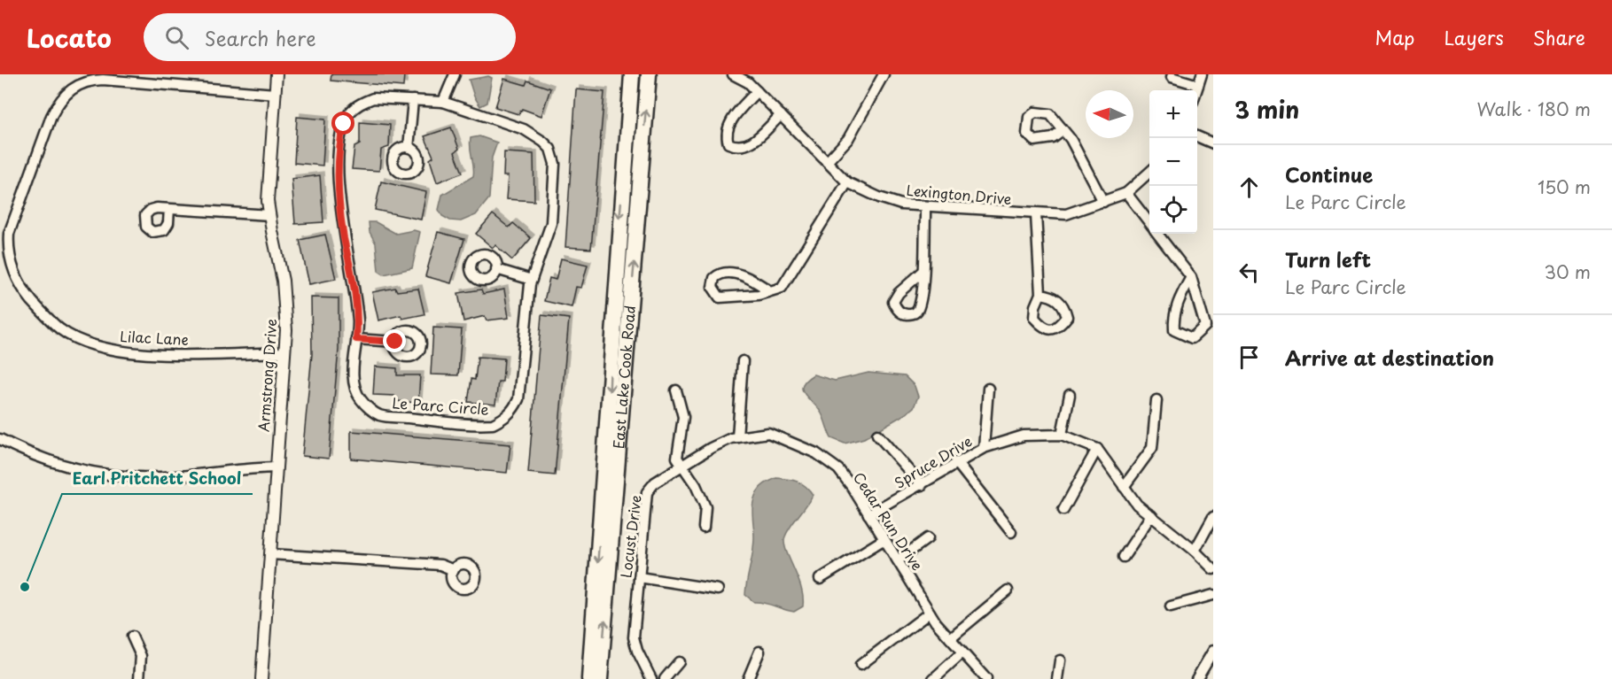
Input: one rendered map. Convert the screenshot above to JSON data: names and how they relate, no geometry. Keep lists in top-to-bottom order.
{
  "streets": {
    "main road": ["East Lake Cook Road"],
    "street": [
      "Lexington Drive",
      "Lilac Lane",
      "Armstrong Drive",
      "Le Parc Circle",
      "Spruce Drive",
      "Cedar Run Drive",
      "Locust Drive"
    ]
  },
  "crossings": [
    ["Lilac Lane", "Armstrong Drive"],
    ["Spruce Drive", "Cedar Run Drive"],
    ["Cedar Run Drive", "Locust Drive"]
  ],
  "places": ["Earl Pritchett School"],
  "north": "left",
  "page": {
    "header": "Locato",
    "search": "Search here",
    "nav": ["Map", "Layers", "Share"],
    "heading": ["3 min", "Walk · 180 m"],
    "map_buttons": ["+", "−"],
    "list": [
      ["Continue", "Le Parc Circle", "150 m"],
      ["Turn left", "Le Parc Circle", "30 m"],
      "Arrive at destination"
    ]
  }
}
